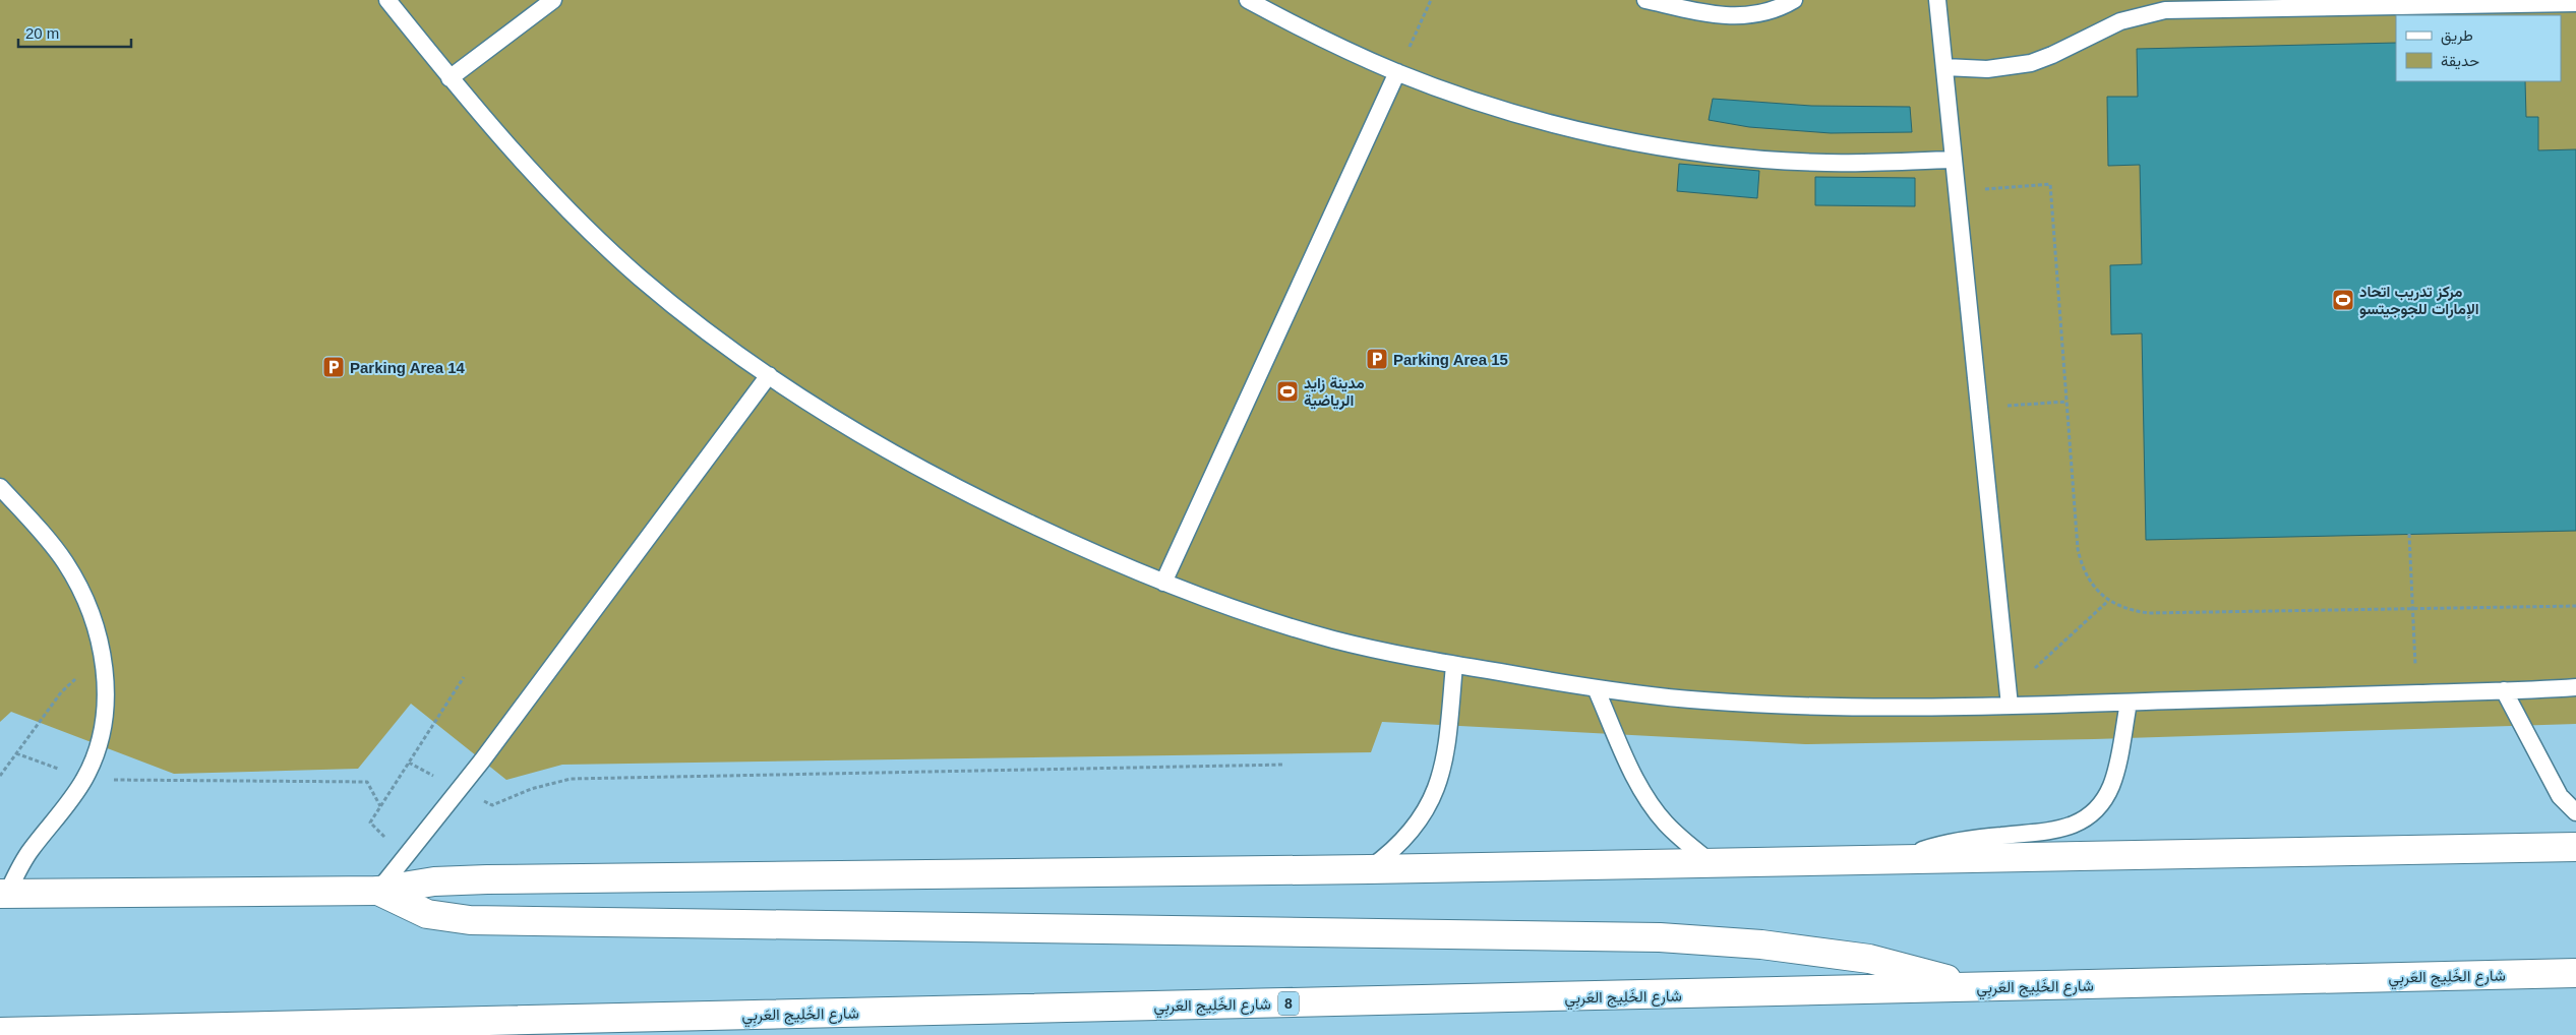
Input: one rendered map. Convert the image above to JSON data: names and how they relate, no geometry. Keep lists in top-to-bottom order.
{
  "streets": {
    "main road": ["شارع الخَلِيج العَربِي", "8"]
  },
  "places": {
    "sports": ["مركز تدريب اتحاد الإمارات للجوجيتسو", "مدينة زايد الرياضية"],
    "parking": ["Parking Area 15", "Parking Area 14"]
  },
  "legend": ["طريق", "حديقة"],
  "scale_bar": "20 m"
}
